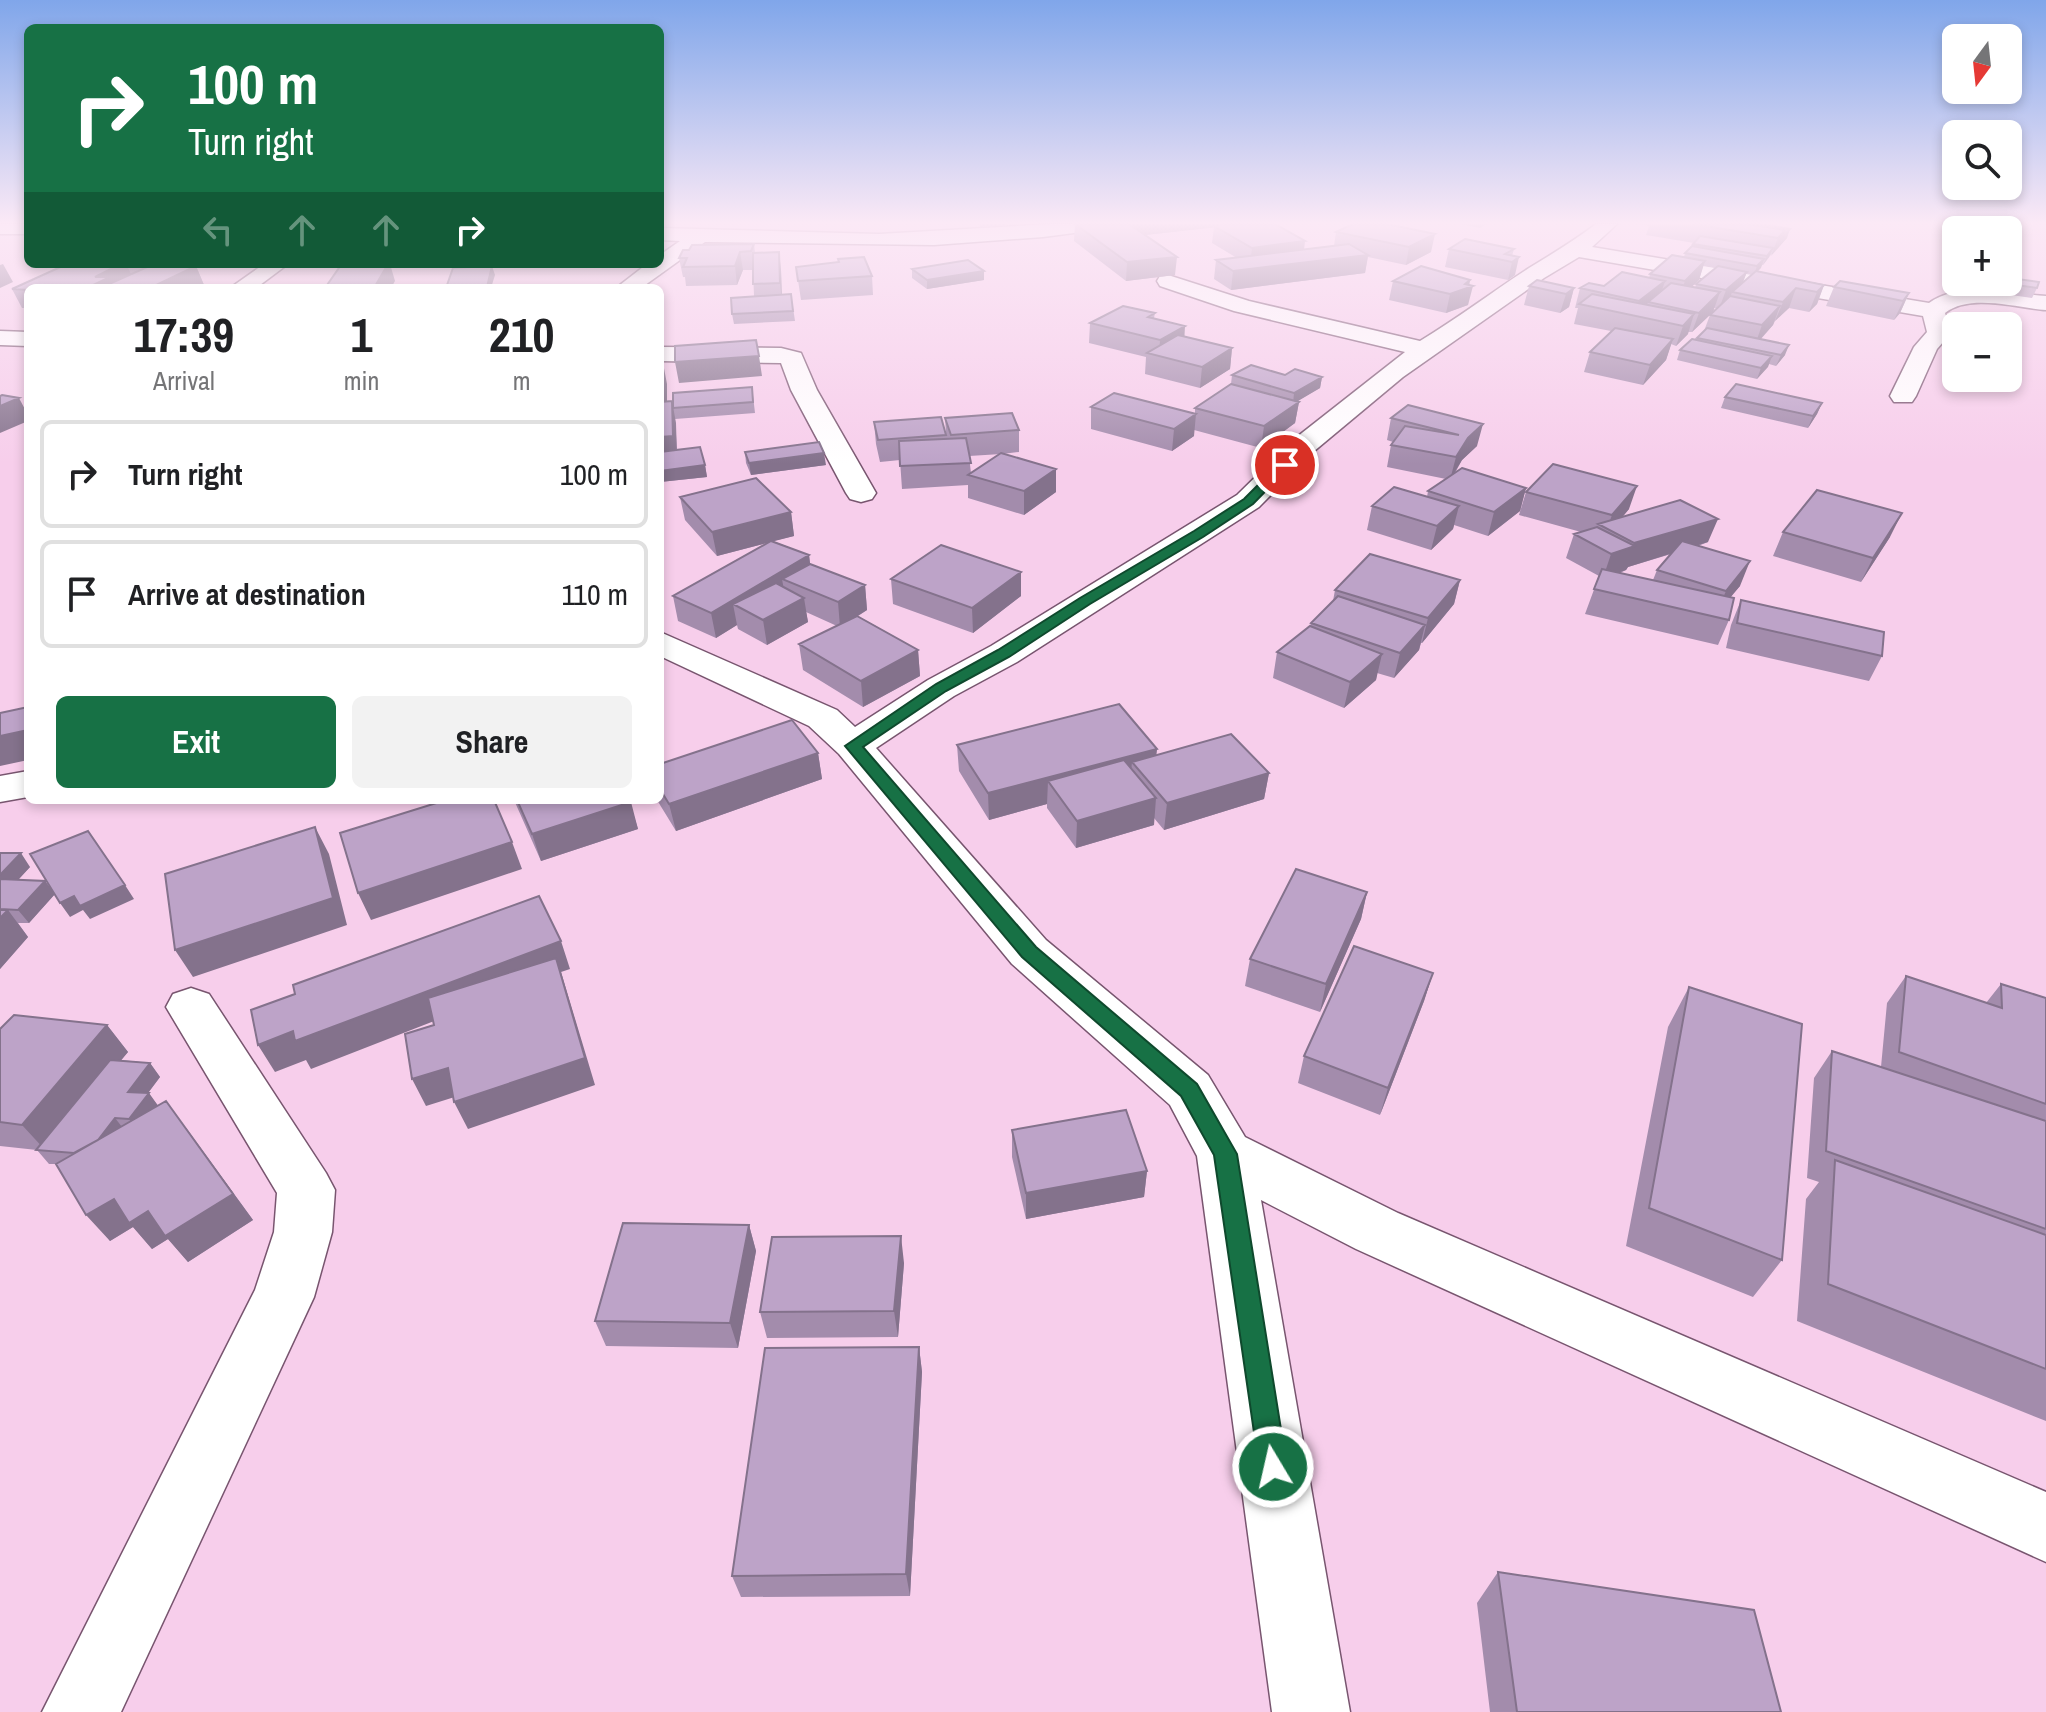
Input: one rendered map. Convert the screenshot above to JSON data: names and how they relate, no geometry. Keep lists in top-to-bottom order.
{
  "north": "bottom",
  "page": {
    "map_buttons": ["+", "−"],
    "turn": ["100 m", "Turn right"],
    "eta": [
      "17:39",
      "Arrival",
      "1",
      "min",
      "210",
      "m"
    ],
    "list": [
      {
        "name": "Turn right",
        "value": "100 m"
      },
      {
        "name": "Arrive at destination",
        "value": "110 m"
      }
    ],
    "buttons": ["Exit", "Share"]
  }
}
